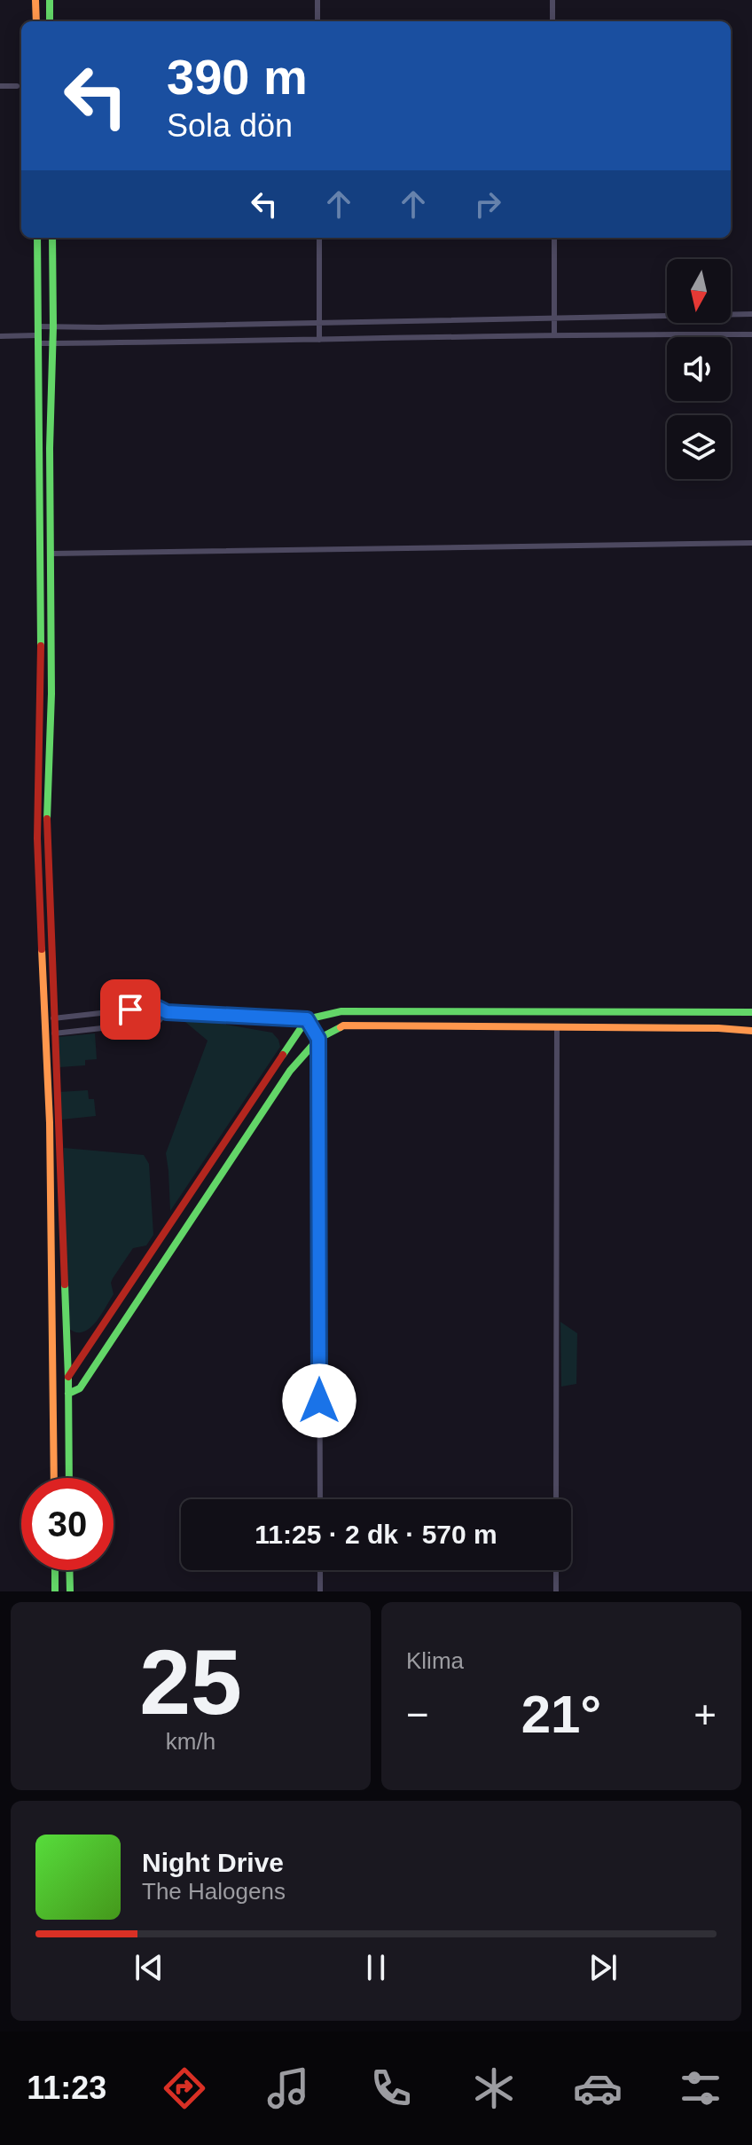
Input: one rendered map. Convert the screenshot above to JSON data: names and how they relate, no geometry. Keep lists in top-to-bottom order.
{
  "north": "bottom",
  "page": {
    "turn": ["390 m", "Sola dön"],
    "limit": "30",
    "trip": "11:25 · 2 dk · 570 m",
    "tile": [
      ["25", "km/h"],
      "Klima"
    ],
    "heat": ["−", "21°", "+"],
    "song": ["Night Drive", "The Halogens"],
    "tabs": "11:23"
  }
}
